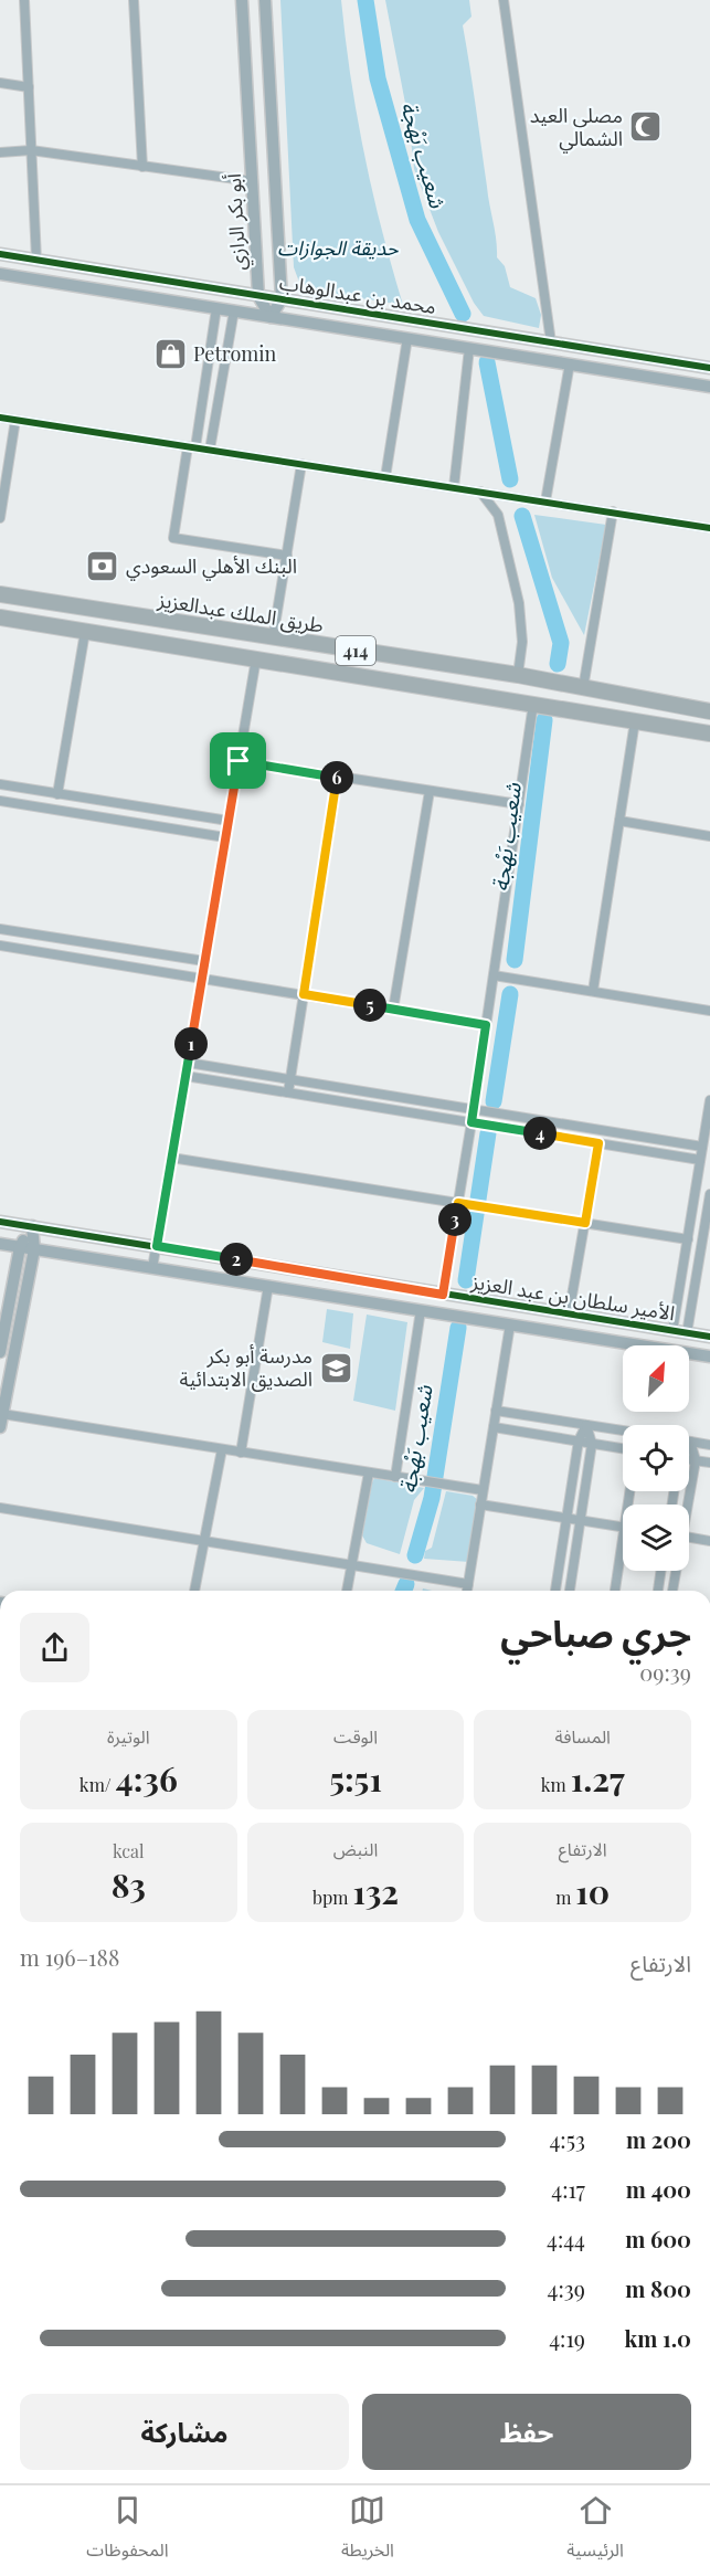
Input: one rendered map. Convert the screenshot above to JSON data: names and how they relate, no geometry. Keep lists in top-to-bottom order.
{
  "streets": {
    "highway": ["طريق الملك عبدالعزيز", "414"],
    "street": ["أبو بكر الرازي", "محمد بن عبدالوهاب", "الأمير سلطان بن عبد العزيز"]
  },
  "crossings": [
    ["أبو بكر الرازي", "محمد بن عبدالوهاب"]
  ],
  "water": ["شعيب بَهْجة"],
  "parks": ["حديقة الجوازات"],
  "places": {
    "mosque": ["مصلى العيد الشمالي"],
    "shop": ["Petromin"],
    "bank": ["البنك الأهلي السعودي"],
    "school or university": ["مدرسة أبو بكر الصديق الابتدائية"]
  },
  "north": "top right",
  "page": {
    "pins": [
      "6",
      "5",
      "1",
      "4",
      "3",
      "2"
    ],
    "heading": ["جري صباحي", "09:39"],
    "stats": [
      ["المسافة", "1.27 km"],
      ["الوقت", "5:51"],
      ["الوتيرة", "4:36 /km"],
      ["الارتفاع", "10 m"],
      ["النبض", "132 bpm"],
      ["kcal", "83"]
    ],
    "chart": ["الارتفاع", "188–196 m"],
    "list": [
      {
        "name": "200 m",
        "note": "4:53"
      },
      {
        "name": "400 m",
        "note": "4:17"
      },
      {
        "name": "600 m",
        "note": "4:44"
      },
      {
        "name": "800 m",
        "note": "4:39"
      },
      {
        "name": "1.0 km",
        "note": "4:19"
      }
    ],
    "buttons": ["حفظ", "مشاركة"],
    "tabs": ["الرئيسية", "الخريطة", "المحفوظات"]
  }
}
